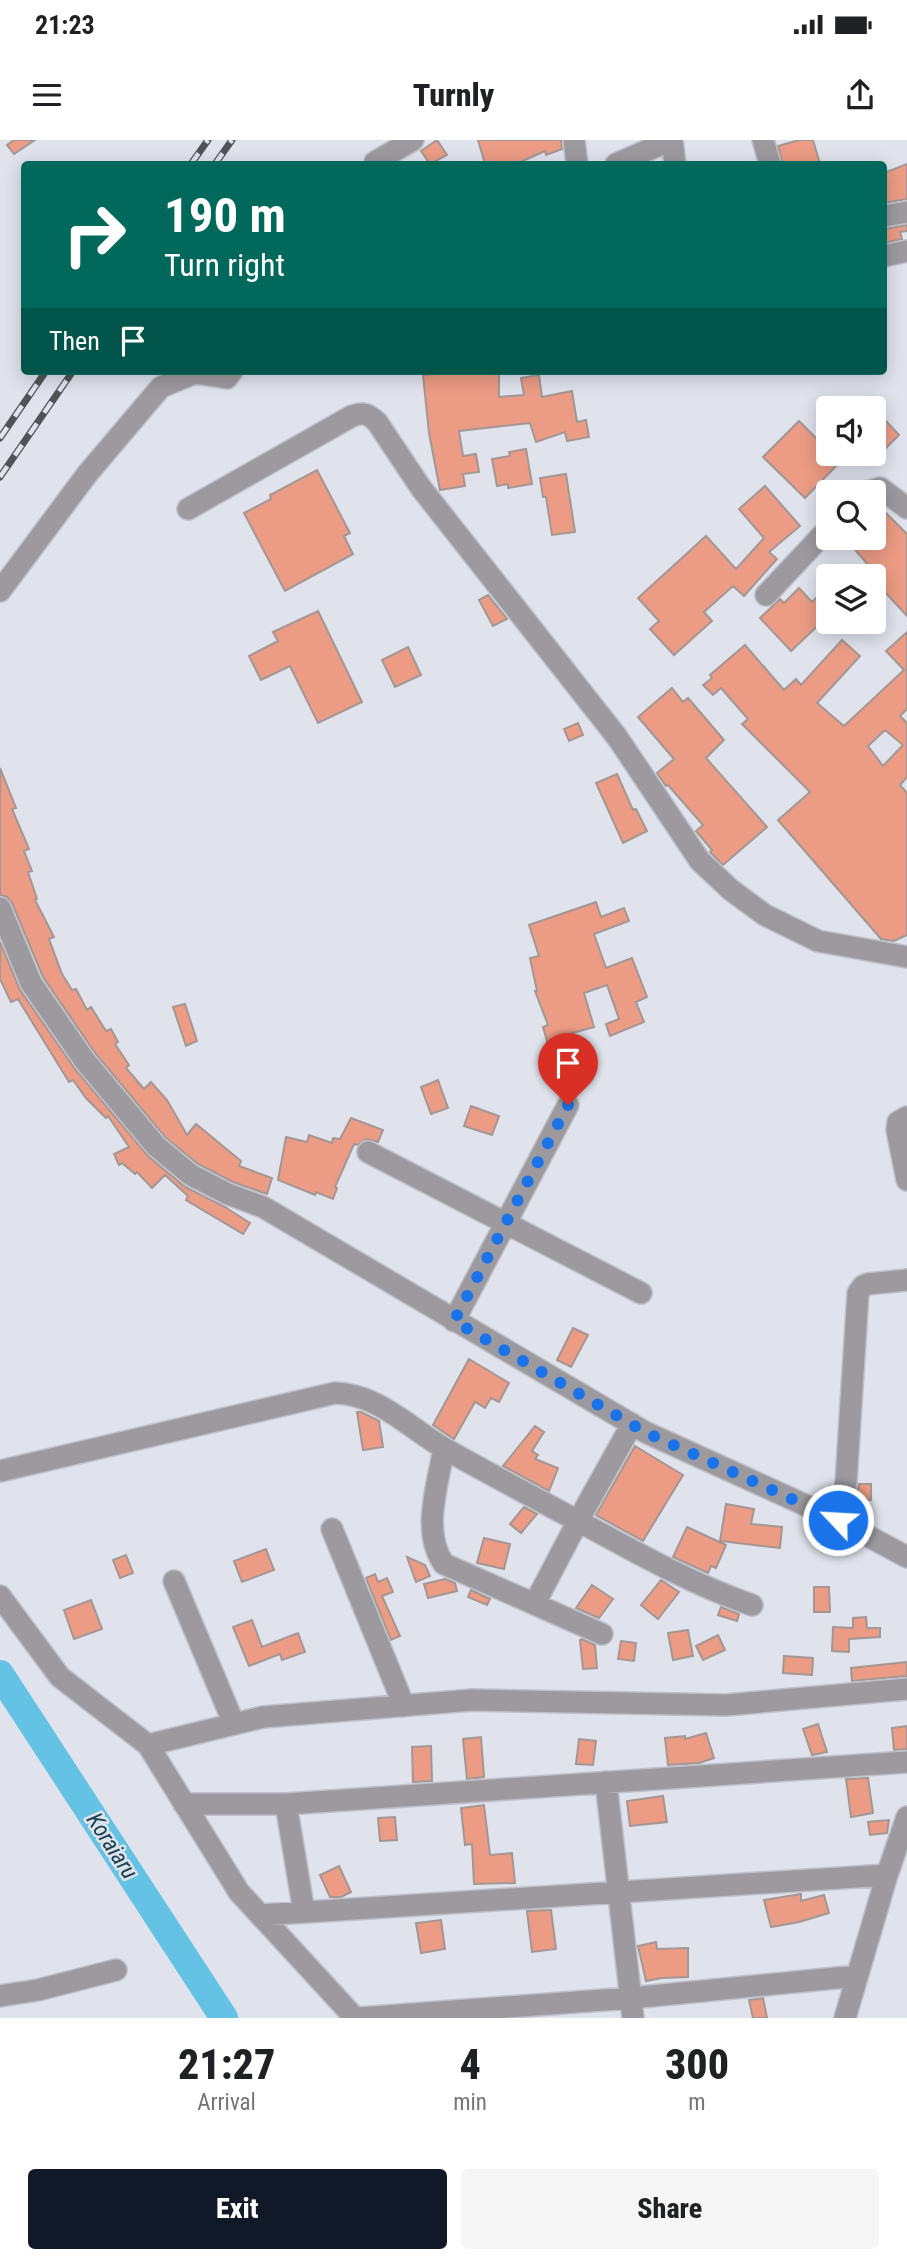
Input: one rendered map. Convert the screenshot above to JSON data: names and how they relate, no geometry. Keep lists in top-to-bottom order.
{
  "water": ["Koraiaru"],
  "page": {
    "status": "21:23",
    "header": "Turnly",
    "turn": ["190 m", "Turn right"],
    "then": "Then",
    "eta": [
      "21:27",
      "Arrival",
      "4",
      "min",
      "300",
      "m"
    ],
    "buttons": ["Exit", "Share"]
  }
}
